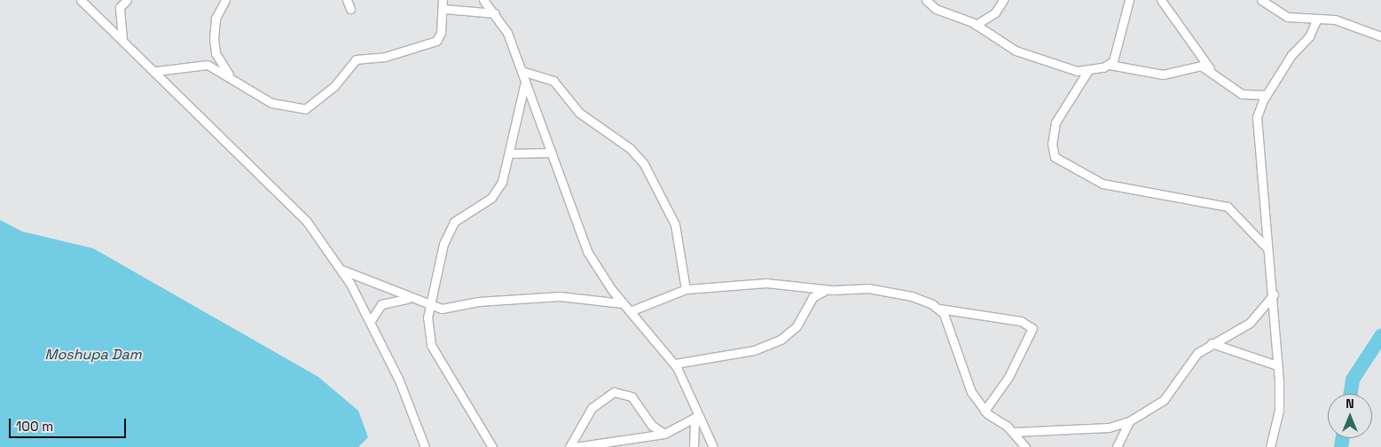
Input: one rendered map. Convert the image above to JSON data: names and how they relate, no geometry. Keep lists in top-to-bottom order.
{
  "water": ["Moshupa Dam"],
  "scale_bar": "100 m",
  "north": "top"
}
